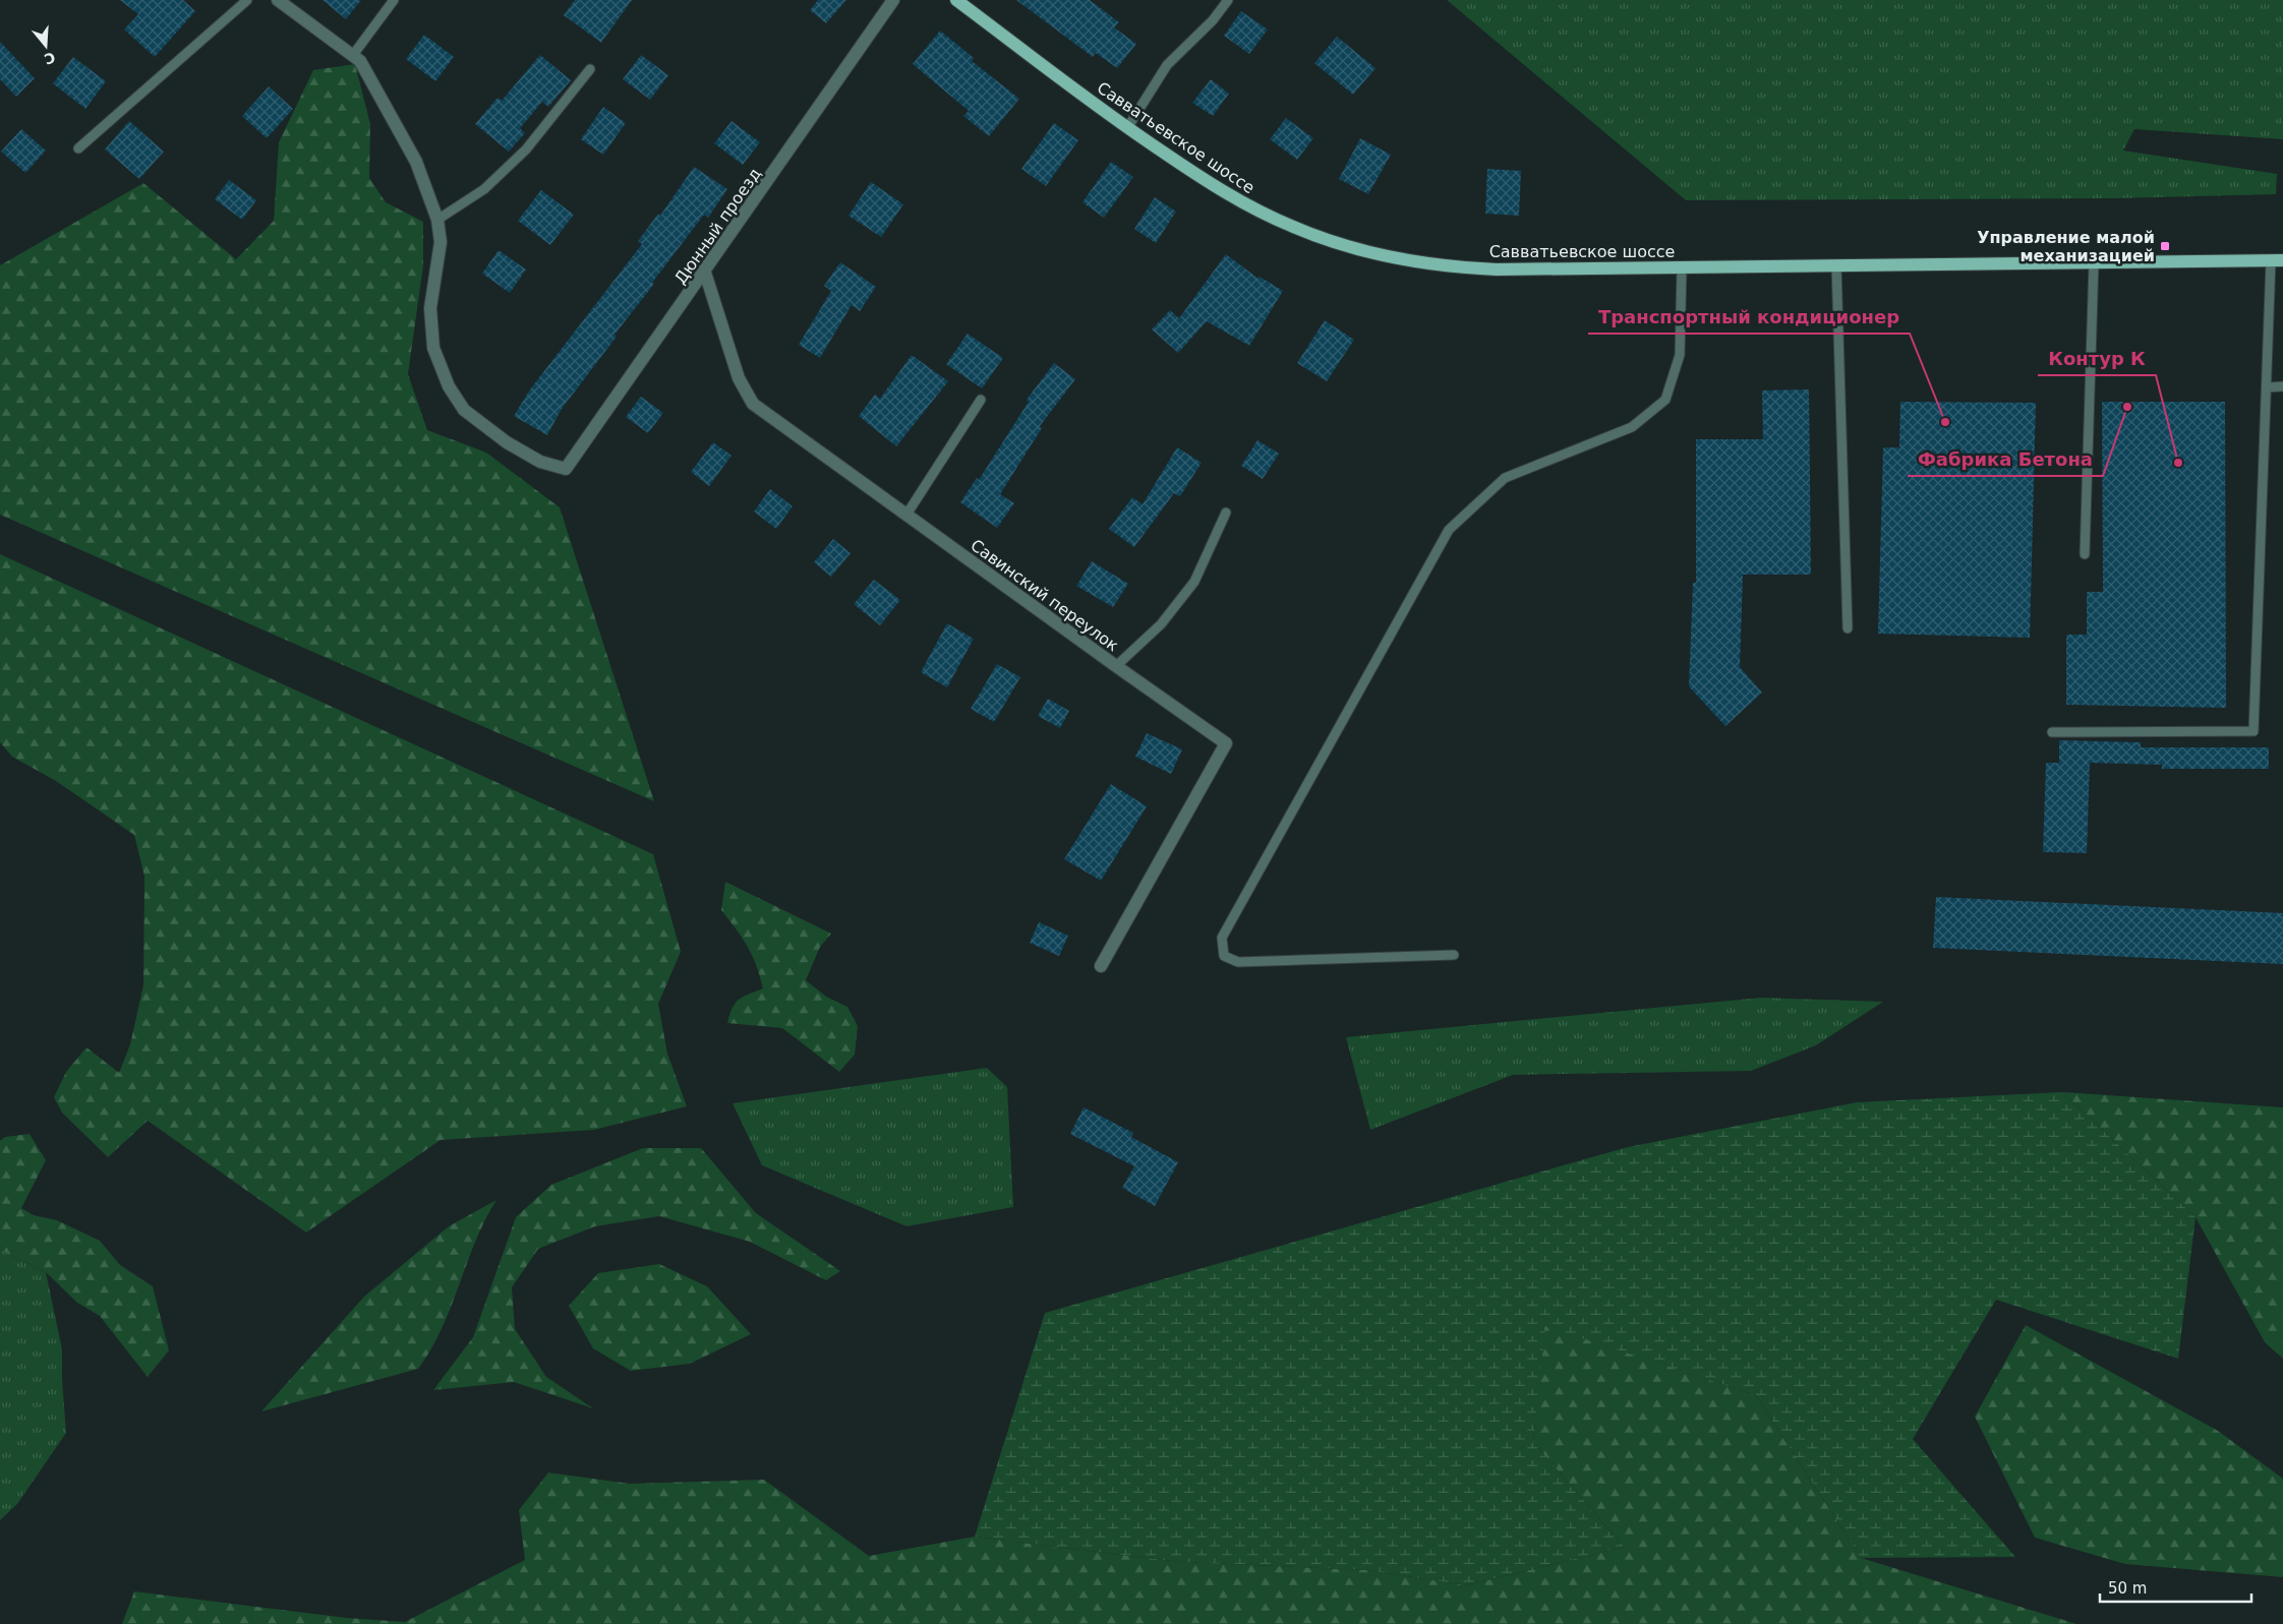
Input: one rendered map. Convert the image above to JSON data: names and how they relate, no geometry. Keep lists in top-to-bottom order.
{
  "streets": {
    "main road": ["Савватьевское шоссе"],
    "street": ["Дюнный проезд", "Савинский переулок"]
  },
  "crossings": [
    ["Дюнный проезд", "Савинский переулок"]
  ],
  "places": {
    "transit": ["Управление малой механизацией"],
    "other": ["Фабрика Бетона", "Транспортный кондиционер", "Контур К"]
  },
  "scale_bar": "50 m",
  "north": "bottom"
}
